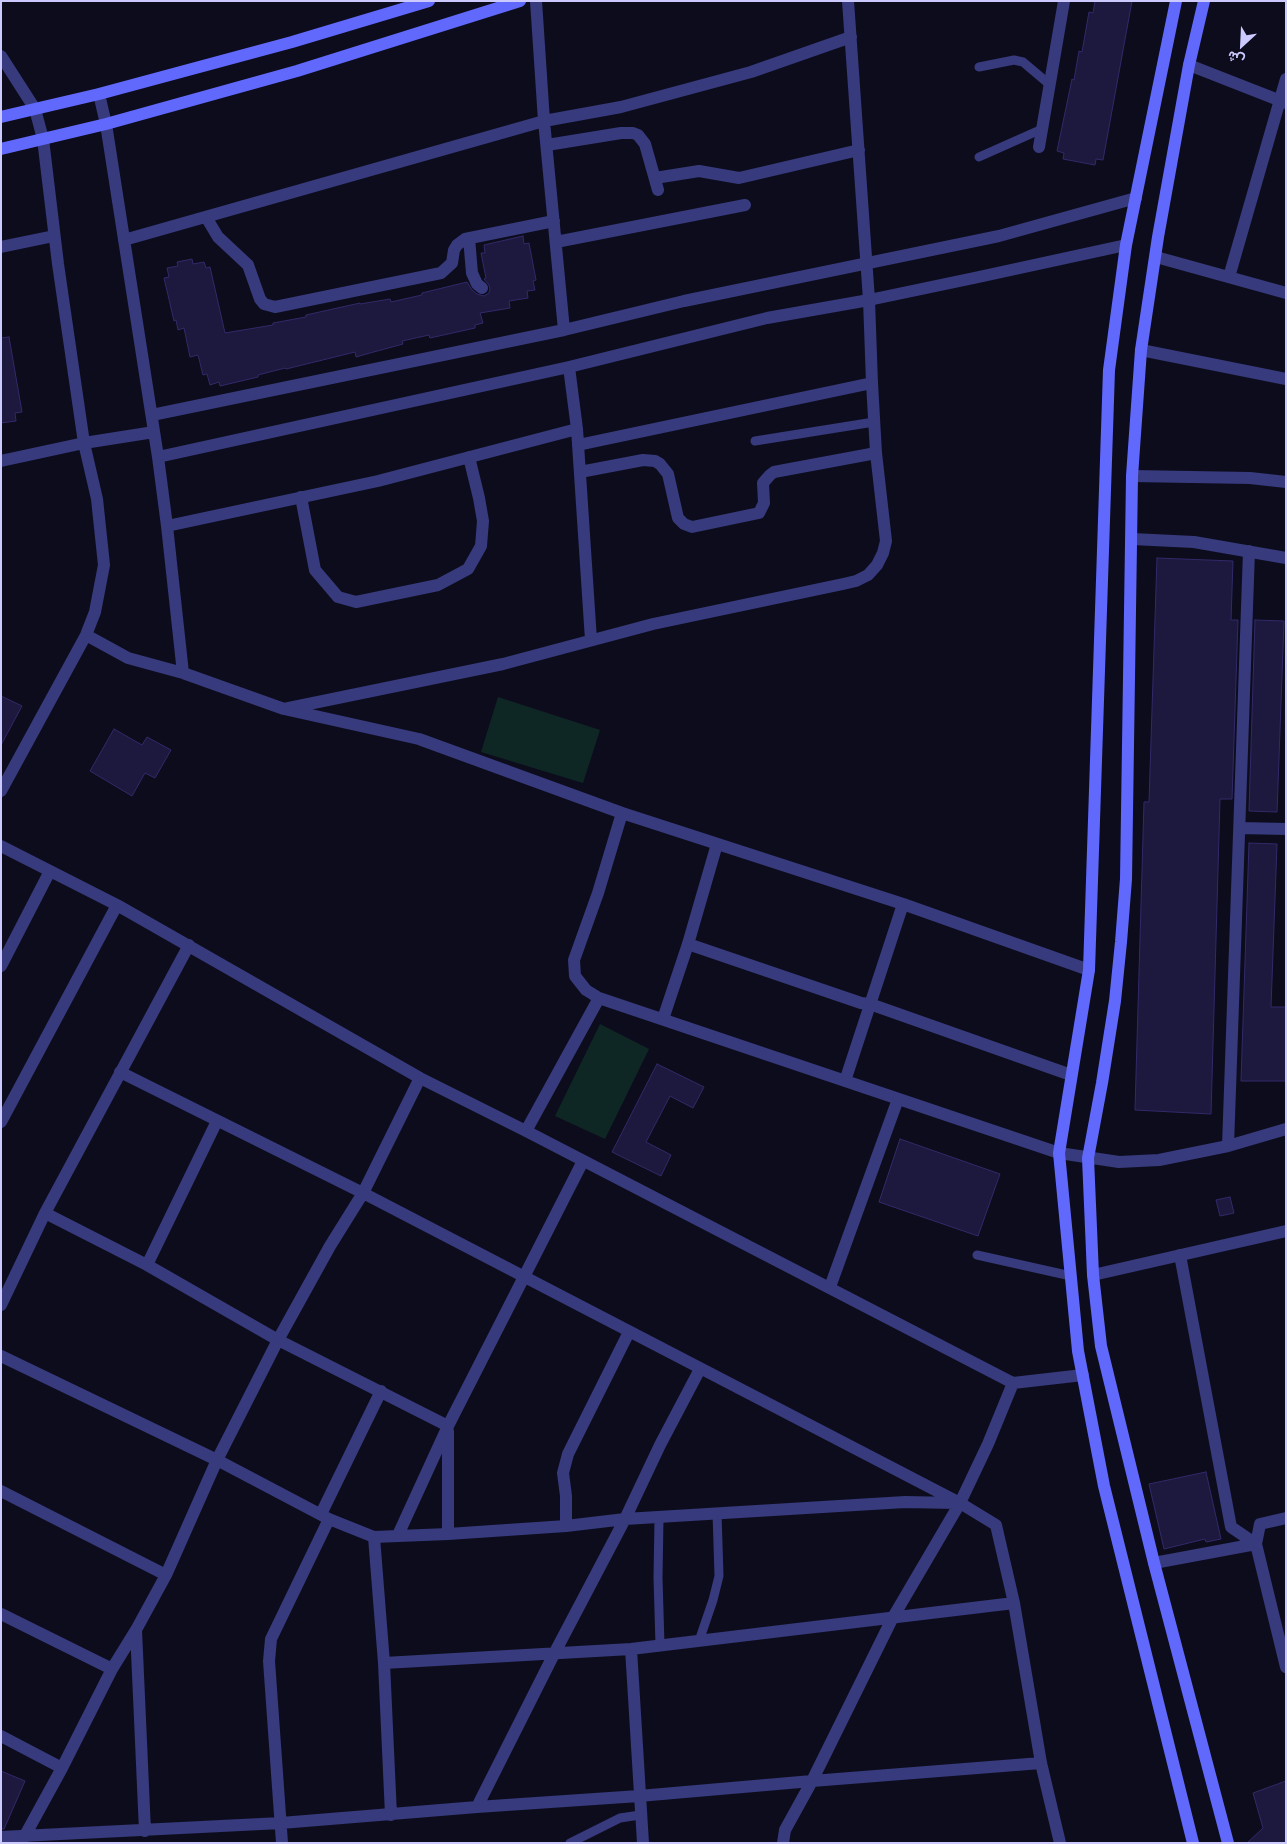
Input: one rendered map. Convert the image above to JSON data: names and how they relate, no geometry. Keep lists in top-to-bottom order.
{
  "north": "bottom left"
}
